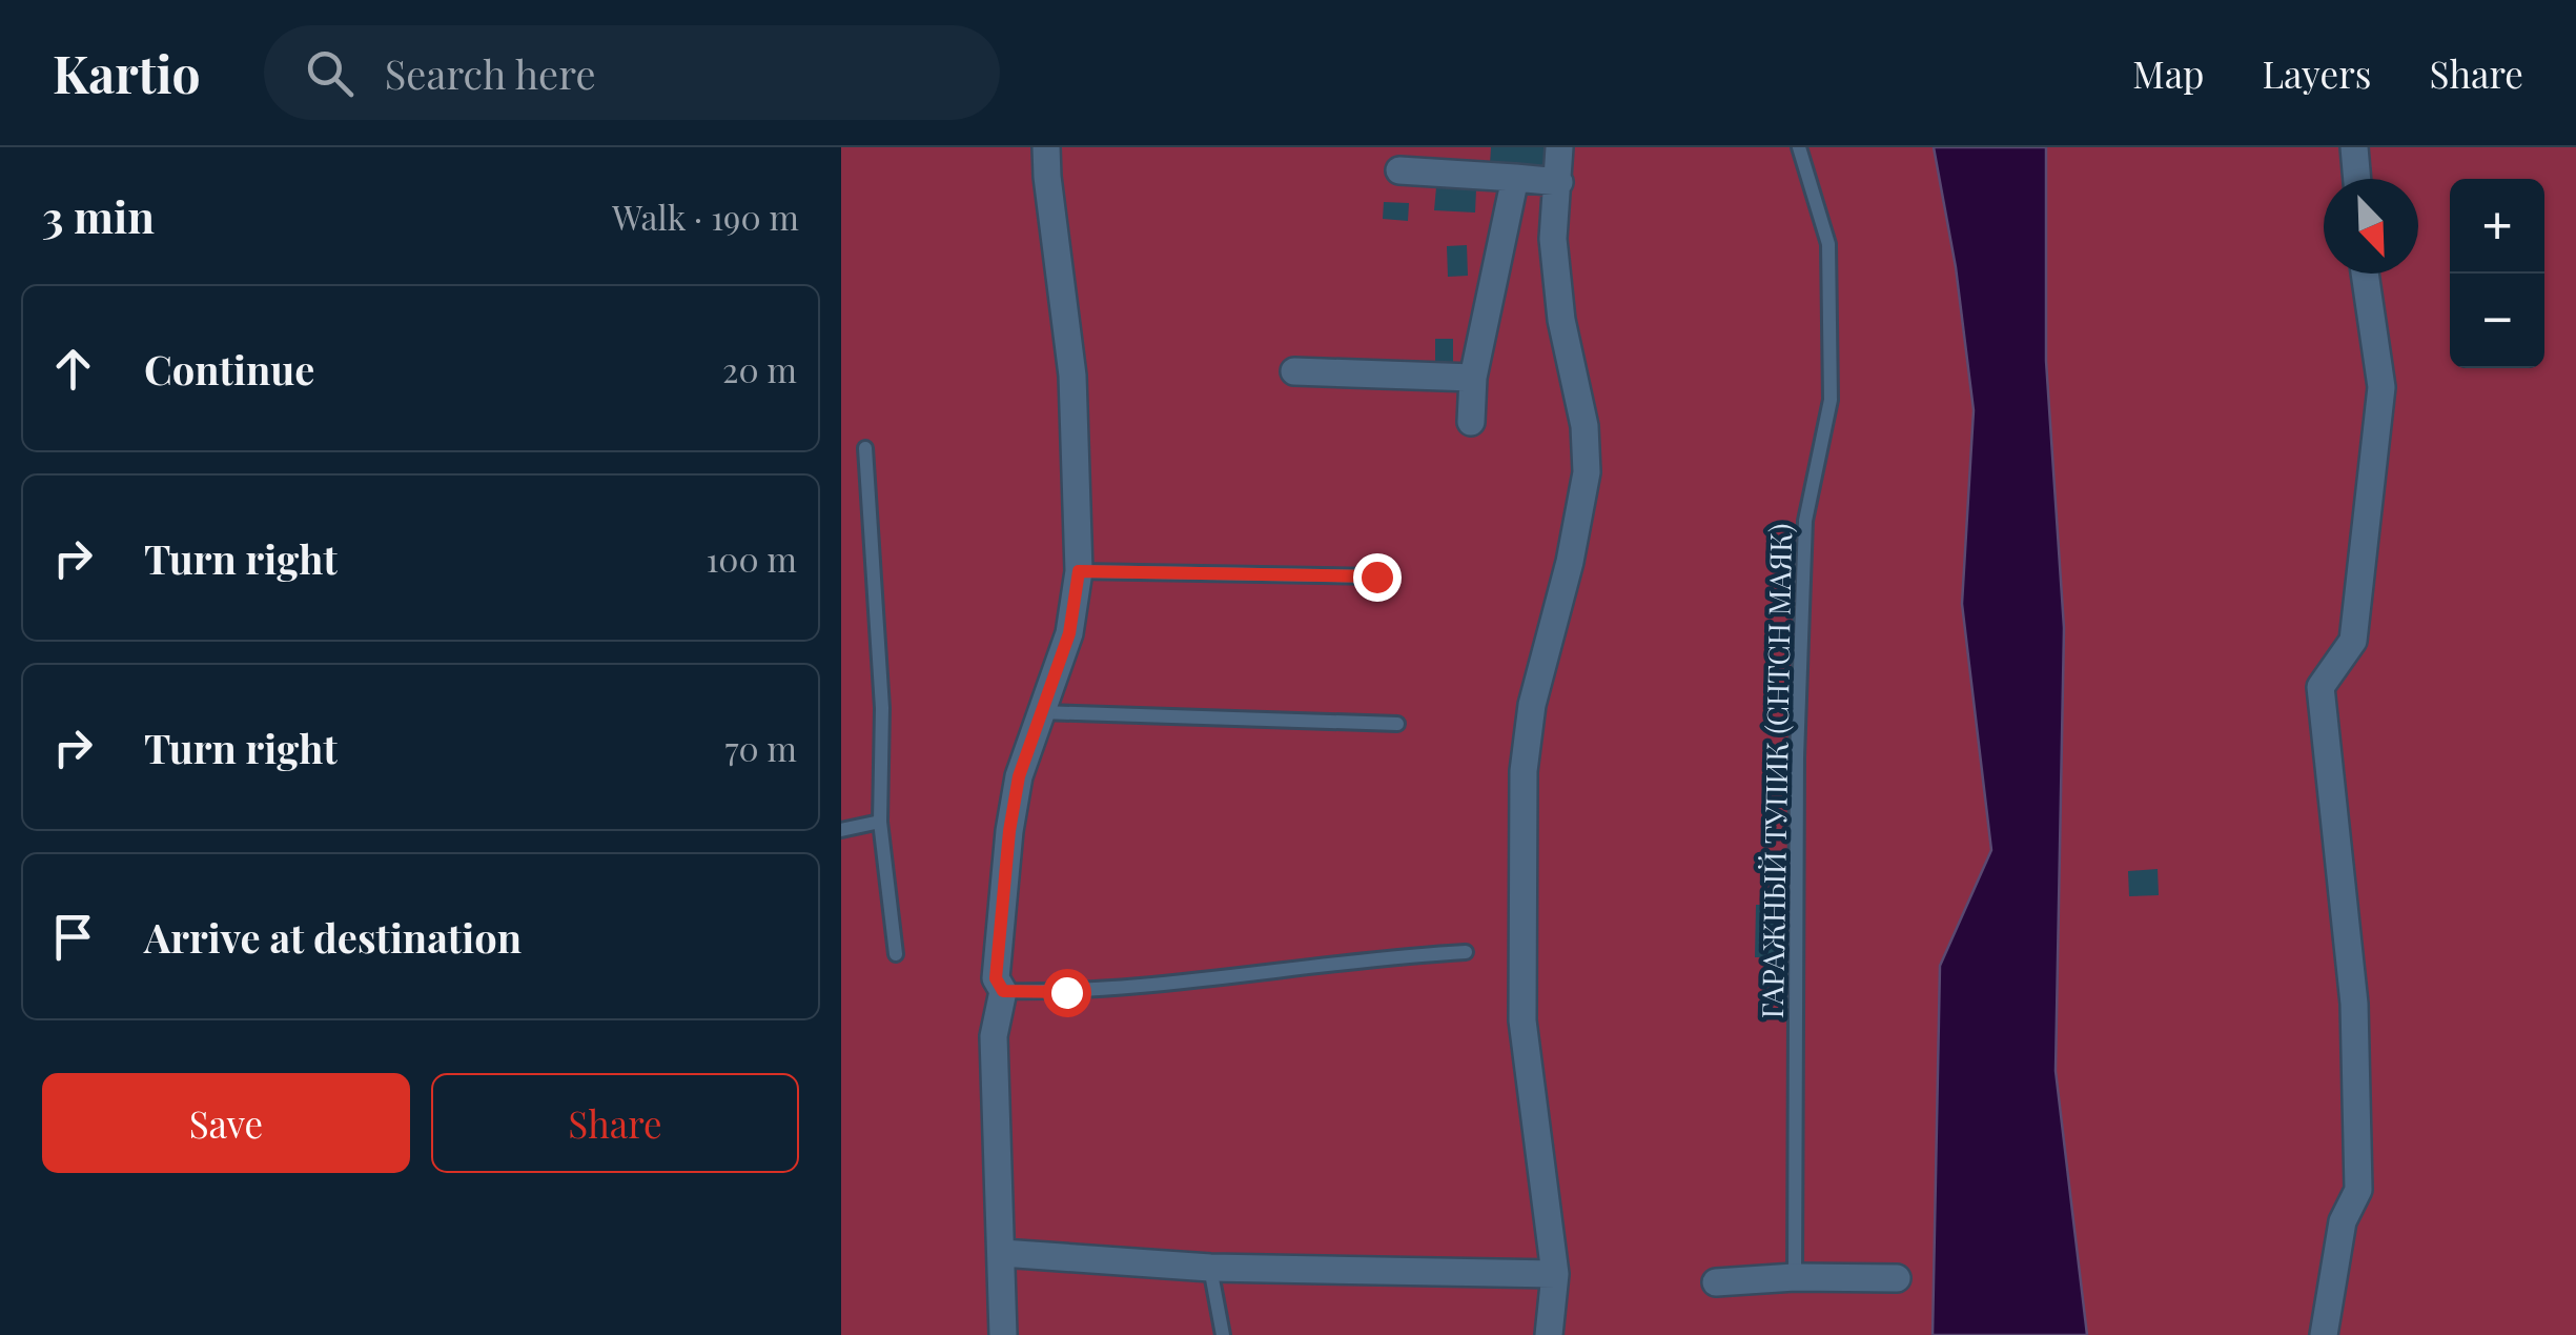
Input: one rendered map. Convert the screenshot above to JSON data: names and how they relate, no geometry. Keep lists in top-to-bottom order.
{
  "streets": {
    "lane": ["ГАРАЖНЫЙ ТУПИК (СНТСН МАЯК)"]
  },
  "north": "bottom right",
  "page": {
    "header": "Kartio",
    "search": "Search here",
    "nav": ["Map", "Layers", "Share"],
    "heading": ["3 min", "Walk · 190 m"],
    "map_buttons": ["+", "−"],
    "list": [
      ["Continue", "20 m"],
      ["Turn right", "100 m"],
      ["Turn right", "70 m"],
      "Arrive at destination"
    ],
    "buttons": ["Save", "Share"]
  }
}
